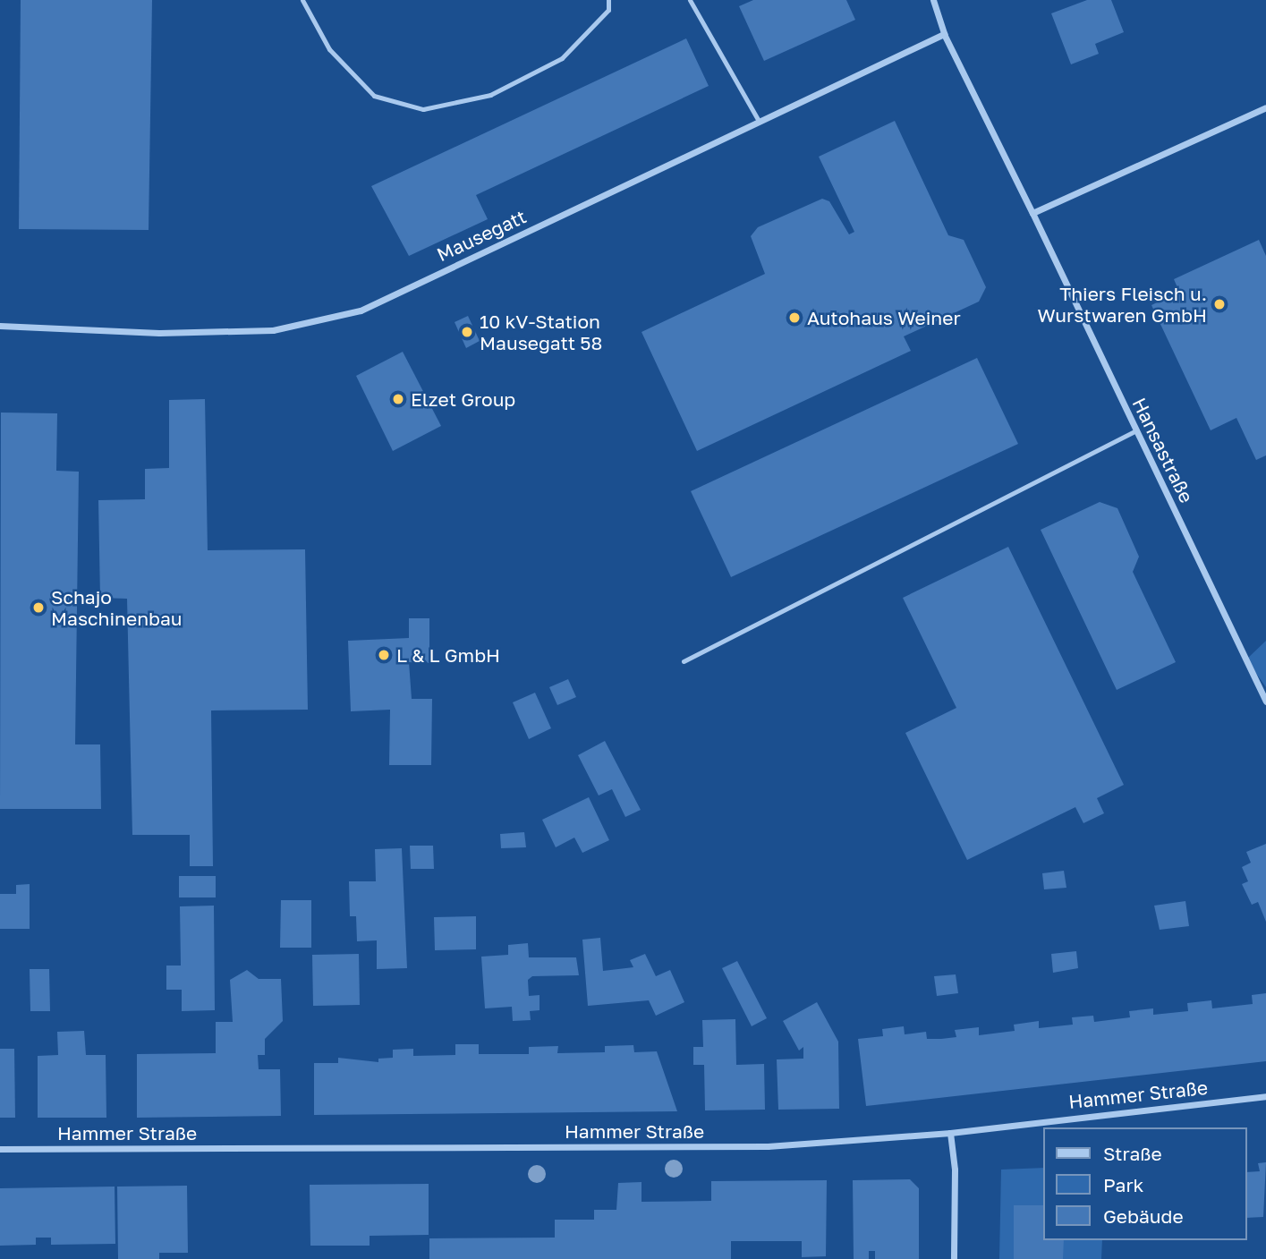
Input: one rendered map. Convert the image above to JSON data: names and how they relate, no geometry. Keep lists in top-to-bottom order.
{
  "streets": {
    "street": ["Mausegatt", "Hansastraße", "Hammer Straße"]
  },
  "crossings": [
    ["Mausegatt", "Hansastraße"]
  ],
  "places": [
    "Thiers Fleisch u. Wurstwaren GmbH",
    "Autohaus Weiner",
    "10 kV-Station Mausegatt 58",
    "Elzet Group",
    "Schajo Maschinenbau",
    "L & L GmbH"
  ],
  "legend": ["Straße", "Park", "Gebäude"]
}
